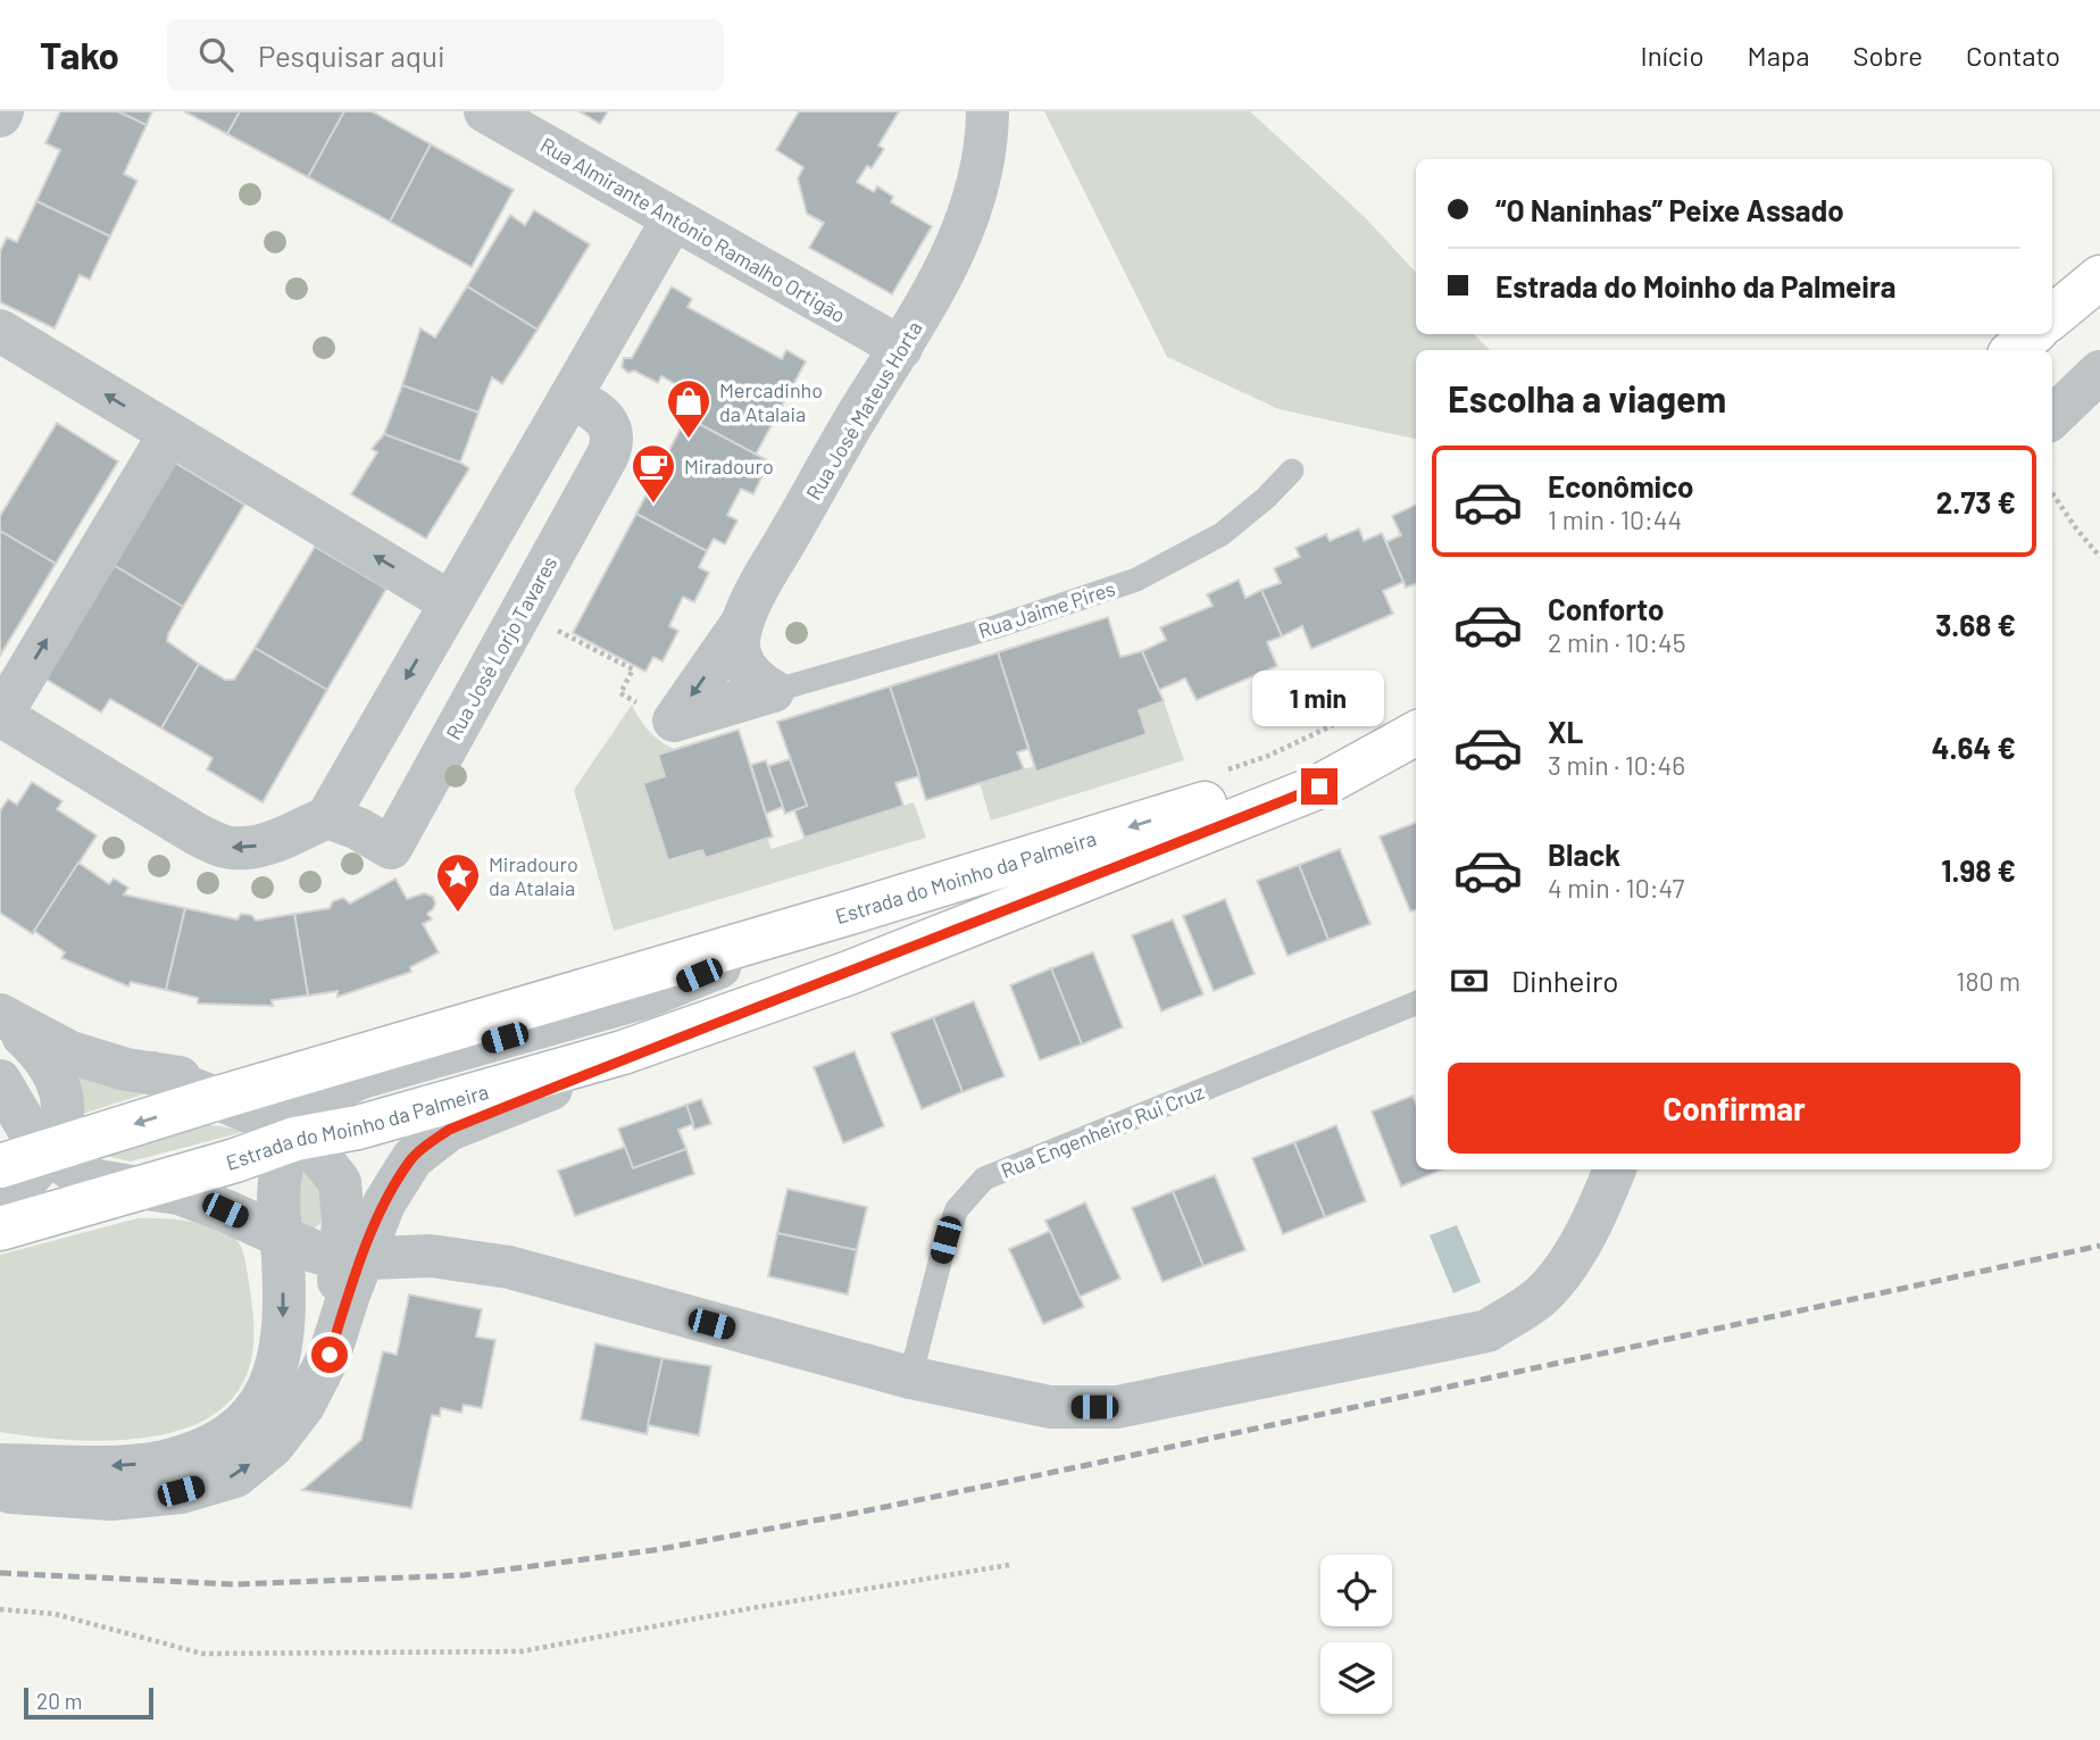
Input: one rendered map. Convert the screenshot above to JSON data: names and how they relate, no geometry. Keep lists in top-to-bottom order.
{
  "streets": {
    "main road": ["Estrada do Moinho da Palmeira"],
    "street": ["Rua Almirante António Ramalho Ortigão", "Rua José Mateus Horta", "Rua José Lorjo Tavares"],
    "lane": ["Rua Jaime Pires", "Rua Engenheiro Rui Cruz"]
  },
  "crossings": [
    ["Rua Almirante António Ramalho Ortigão", "Rua José Mateus Horta"],
    ["Rua José Mateus Horta", "Rua Jaime Pires"]
  ],
  "places": {
    "shop": ["Mercadinho da Atalaia"],
    "cafe": ["Miradouro"],
    "place": ["Miradouro da Atalaia"]
  },
  "scale_bar": "20 m",
  "page": {
    "header": "Tako",
    "search": "Pesquisar aqui",
    "nav": [
      "Início",
      "Mapa",
      "Sobre",
      "Contato"
    ],
    "banner": ["“O Naninhas” Peixe Assado", "Estrada do Moinho da Palmeira"],
    "heading": "Escolha a viagem",
    "list": [
      {
        "name": "Econômico",
        "note": "1 min · 10:44",
        "value": "2.73 €"
      },
      {
        "name": "Conforto",
        "note": "2 min · 10:45",
        "value": "3.68 €"
      },
      {
        "name": "XL",
        "note": "3 min · 10:46",
        "value": "4.64 €"
      },
      {
        "name": "Black",
        "note": "4 min · 10:47",
        "value": "1.98 €"
      }
    ],
    "bubble": "1 min",
    "pay": ["Dinheiro", "180 m"],
    "buttons": "Confirmar",
    "scale": "20 m"
  }
}
